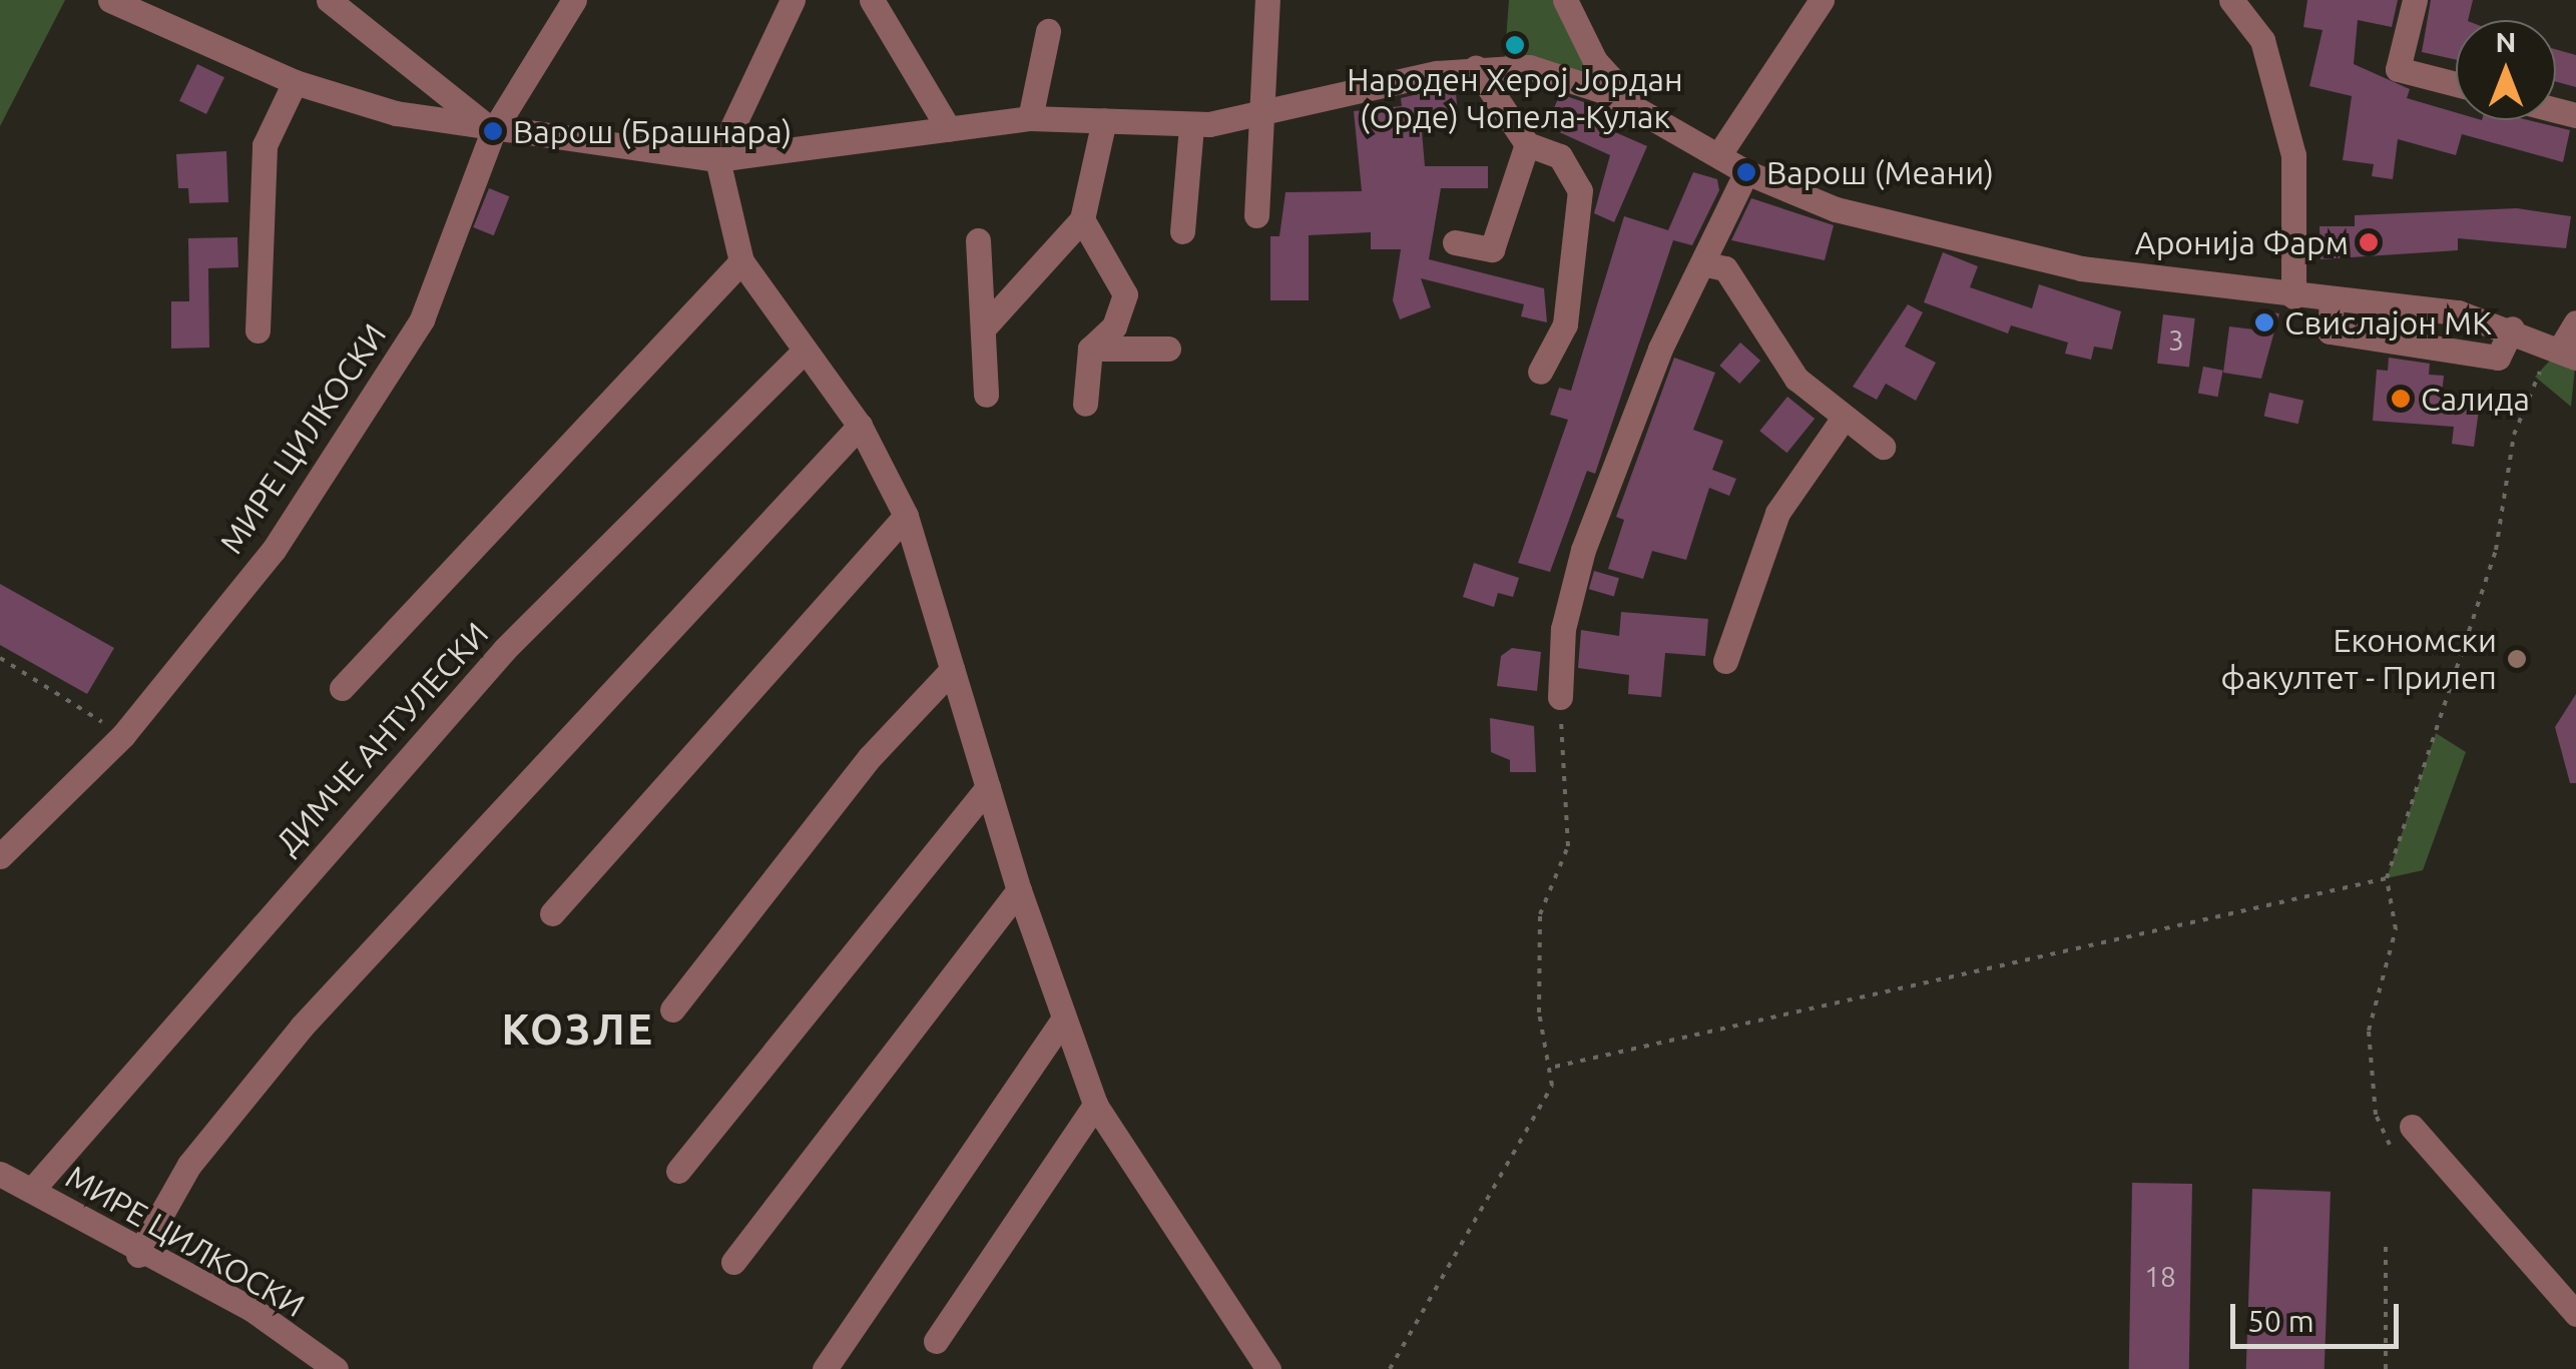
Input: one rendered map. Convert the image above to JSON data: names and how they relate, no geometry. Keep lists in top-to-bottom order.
{
  "streets": {
    "street": ["МИРЕ ЦИЛКОСКИ", "ДИМЧЕ АНТУЛЕСКИ"]
  },
  "crossings": [
    ["МИРЕ ЦИЛКОСКИ", "ДИМЧЕ АНТУЛЕСКИ"]
  ],
  "districts": ["КОЗЛЕ"],
  "places": [
    "Народен Херој Јордан (Орде) Чопела-Кулак",
    "Варош (Брашнара)",
    "Варош (Меани)",
    "Аронија Фарм",
    "Свислајон МК",
    "Салида",
    "Економски факултет - Прилеп"
  ],
  "house_numbers": ["3", "18"],
  "scale_bar": "50 m",
  "north": "top"
}
